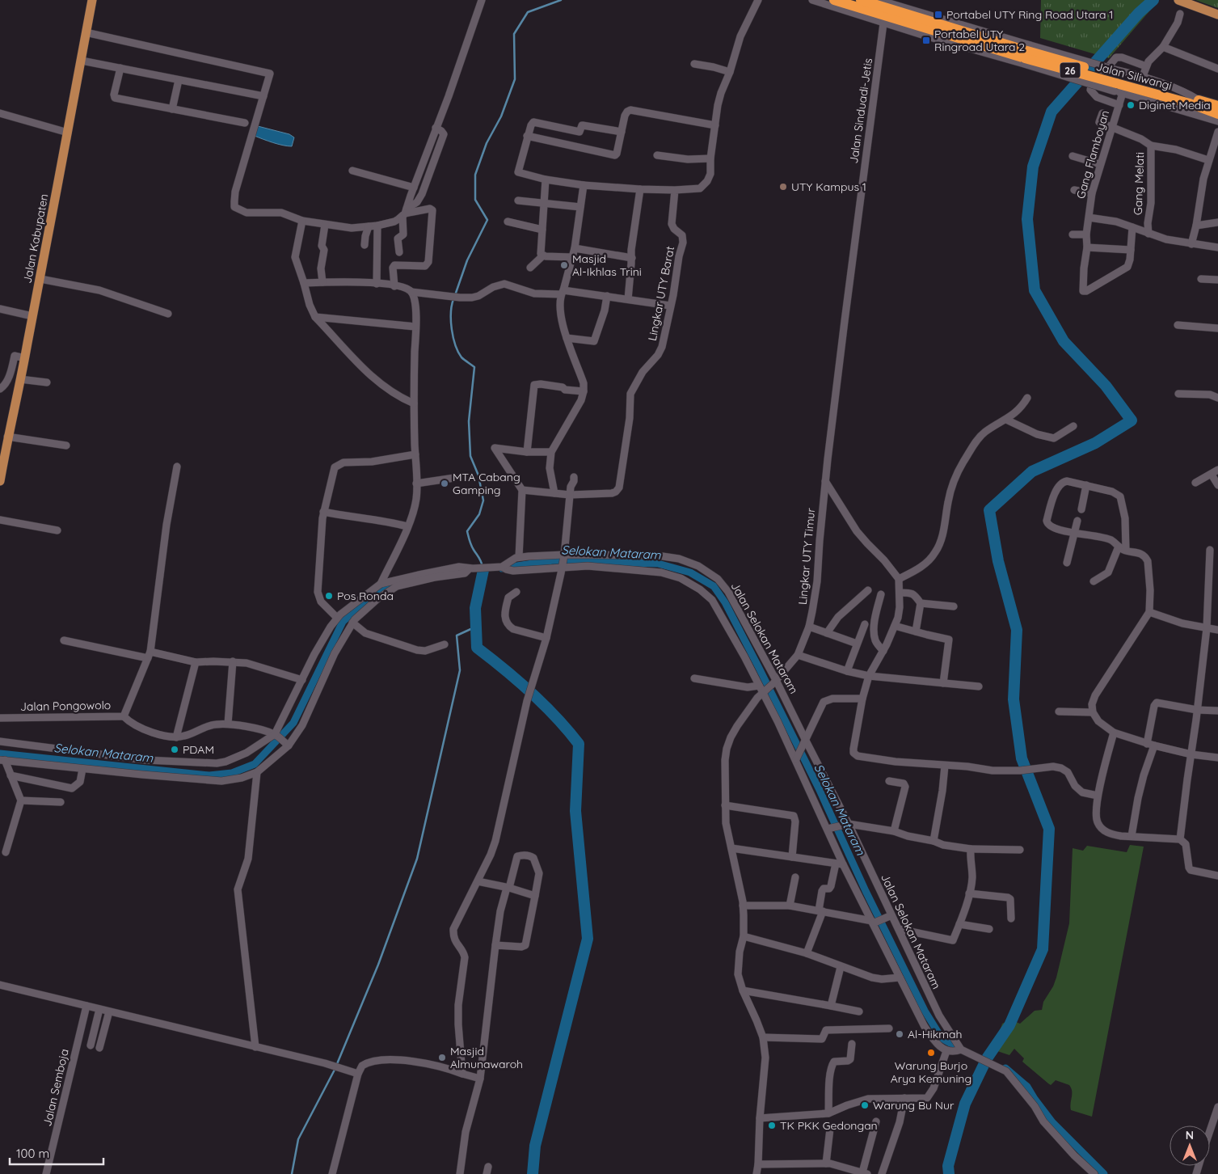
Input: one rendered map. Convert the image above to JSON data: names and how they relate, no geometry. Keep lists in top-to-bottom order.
{
  "streets": {
    "highway": ["26", "Jalan Siliwangi"],
    "main road": ["Jalan Kabupaten"],
    "street": [
      "Jalan Sinduadi-Jetis",
      "Gang Flamboyan",
      "Gang Melati",
      "Lingkar UTY Barat",
      "Lingkar UTY Timur",
      "Jalan Selokan Mataram",
      "Jalan Pongowolo",
      "Jalan Semboja"
    ]
  },
  "crossings": [
    ["26", "Jalan Siliwangi"],
    ["Jalan Sinduadi-Jetis", "Lingkar UTY Timur"],
    ["Lingkar UTY Timur", "Jalan Selokan Mataram"]
  ],
  "water": ["Selokan Mataram"],
  "places": {
    "transit": ["Portabel UTY Ring Road Utara 1", "Portabel UTY Ringroad Utara 2"],
    "other": [
      "Diginet Media",
      "UTY Kampus 1",
      "Masjid Al-Ikhlas Trini",
      "MTA Cabang Gamping",
      "Pos Ronda",
      "PDAM",
      "Al-Hikmah",
      "Warung Burjo Arya Kemuning",
      "Masjid Almunawaroh",
      "Warung Bu Nur",
      "TK PKK Gedongan"
    ]
  },
  "scale_bar": "100 m",
  "north": "top"
}
